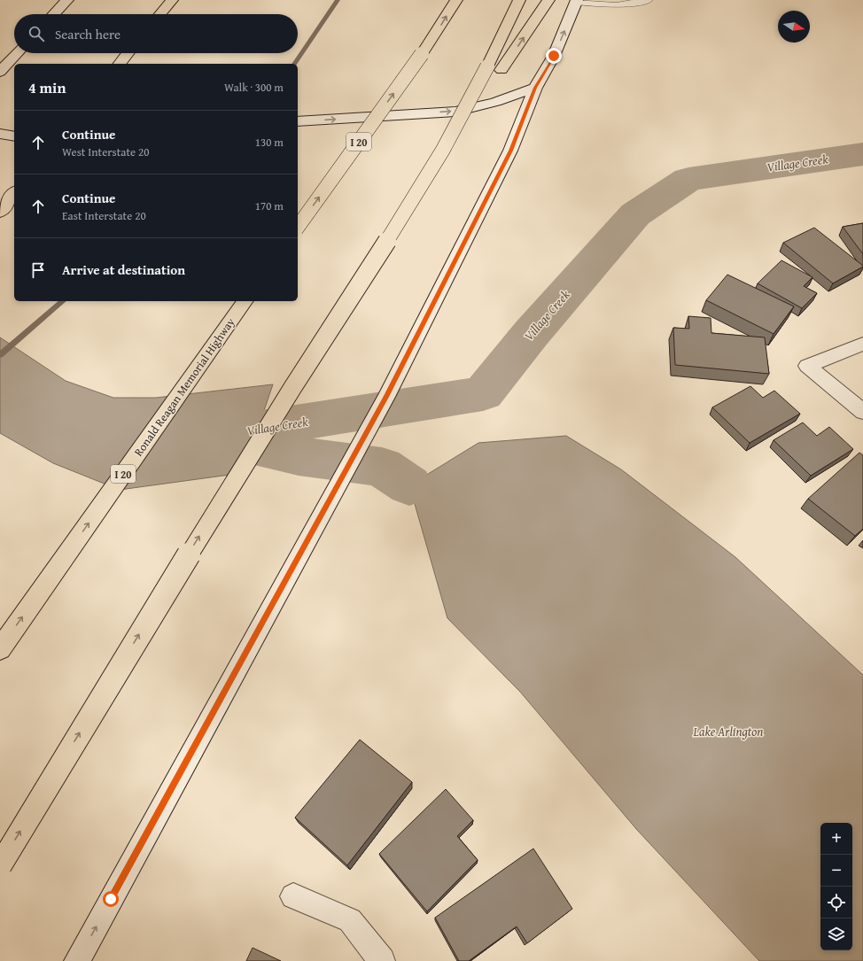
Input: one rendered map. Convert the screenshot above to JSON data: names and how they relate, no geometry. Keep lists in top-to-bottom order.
{
  "streets": {
    "highway": ["I 20", "Ronald Reagan Memorial Highway"]
  },
  "water": ["Village Creek", "Lake Arlington"],
  "north": "right",
  "page": {
    "search": "Search here",
    "heading": ["4 min", "Walk · 300 m"],
    "list": [
      ["Continue", "West Interstate 20", "130 m"],
      ["Continue", "East Interstate 20", "170 m"],
      "Arrive at destination"
    ],
    "map_buttons": ["+", "−"]
  }
}
